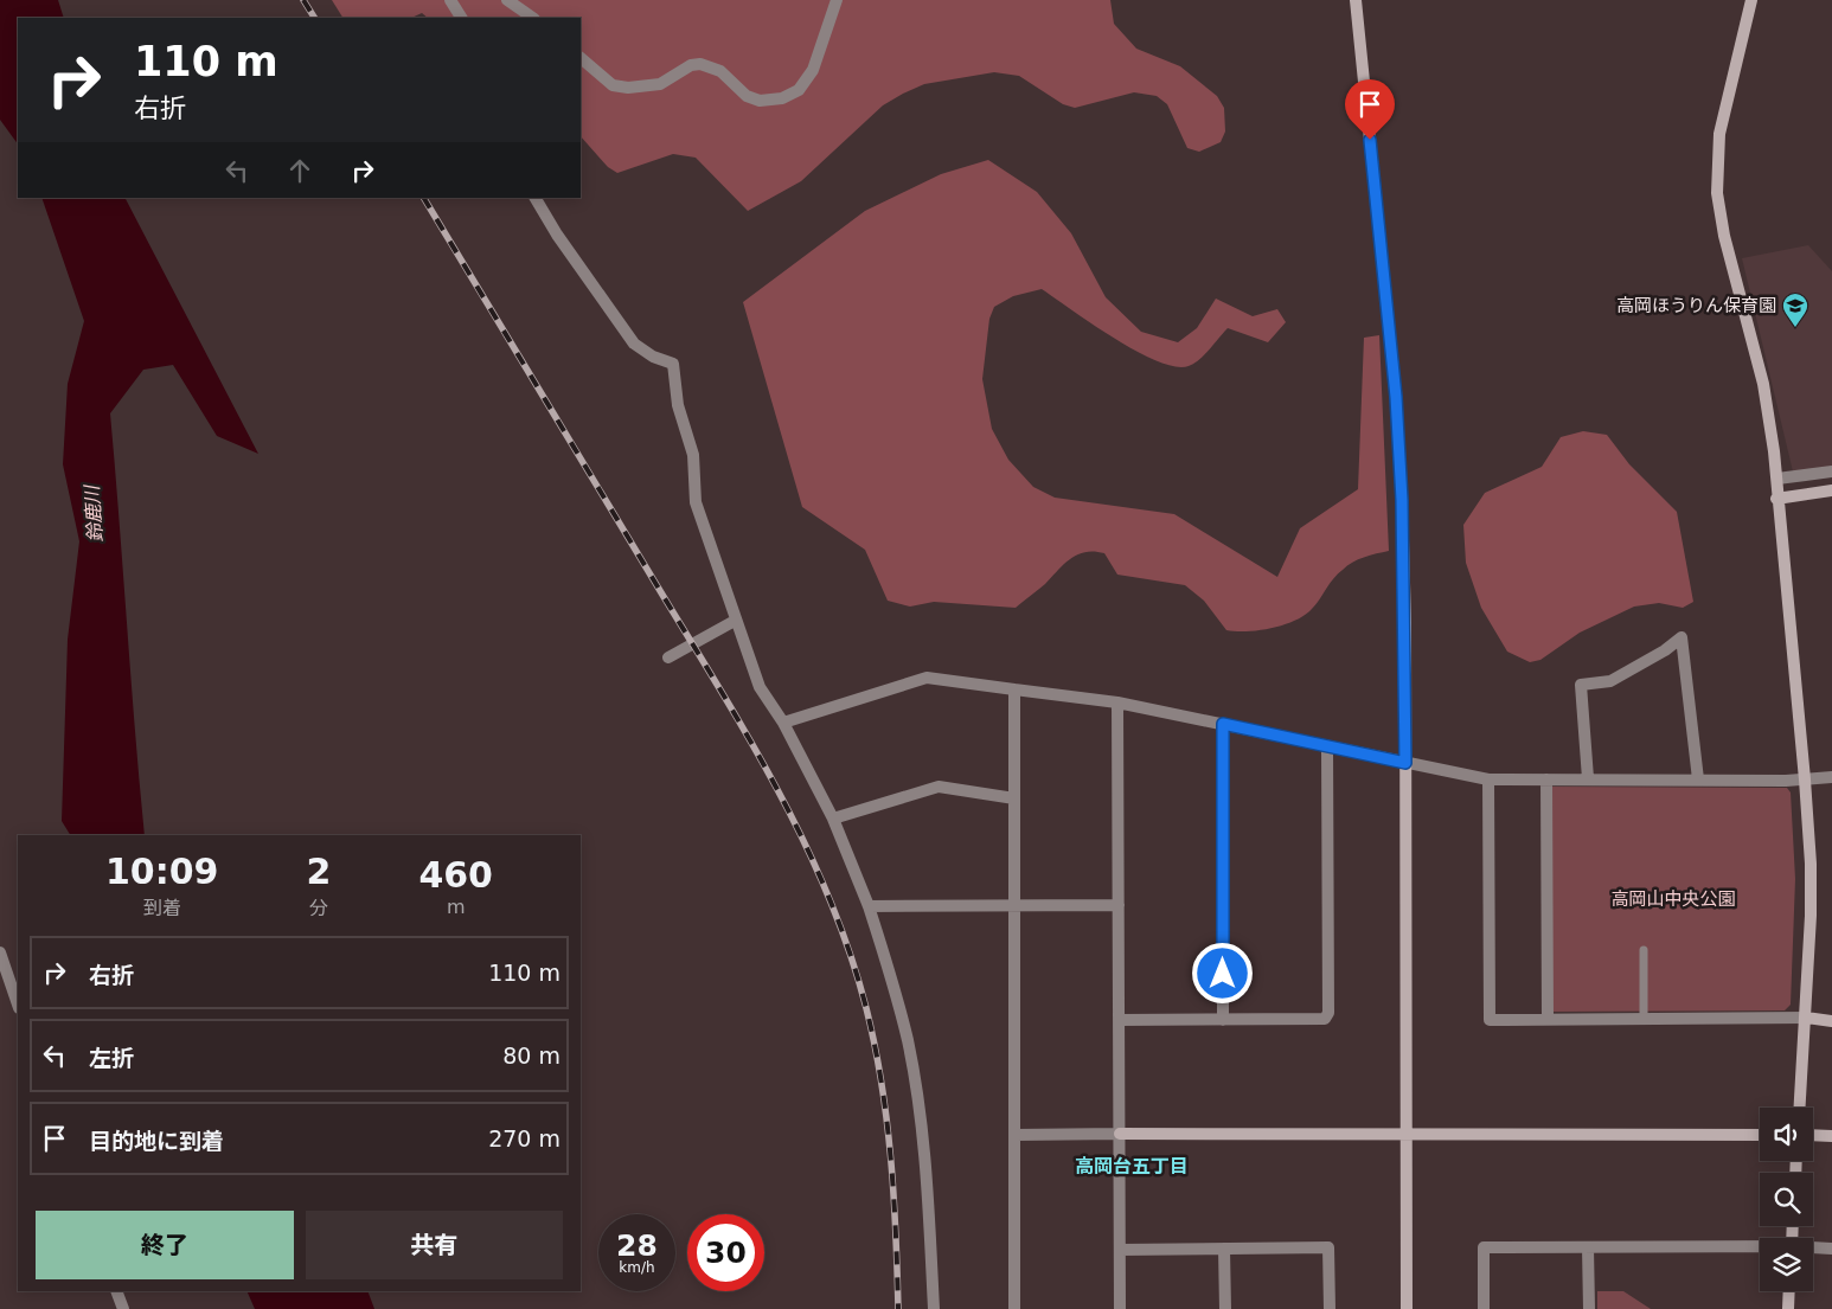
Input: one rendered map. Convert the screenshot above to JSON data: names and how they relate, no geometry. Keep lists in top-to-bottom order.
{
  "districts": ["高岡台五丁目"],
  "water": ["鈴鹿川"],
  "parks": ["高岡山中央公園"],
  "places": {
    "school or university": ["高岡ほうりん保育園"]
  },
  "page": {
    "turn": ["110 m", "右折"],
    "eta": [
      "10:09",
      "到着",
      "2",
      "分",
      "460",
      "m"
    ],
    "list": [
      {
        "name": "右折",
        "value": "110 m"
      },
      {
        "name": "左折",
        "value": "80 m"
      },
      {
        "name": "目的地に到着",
        "value": "270 m"
      }
    ],
    "buttons": ["終了", "共有"],
    "speed": "28 km/h",
    "limit": "30"
  }
}
